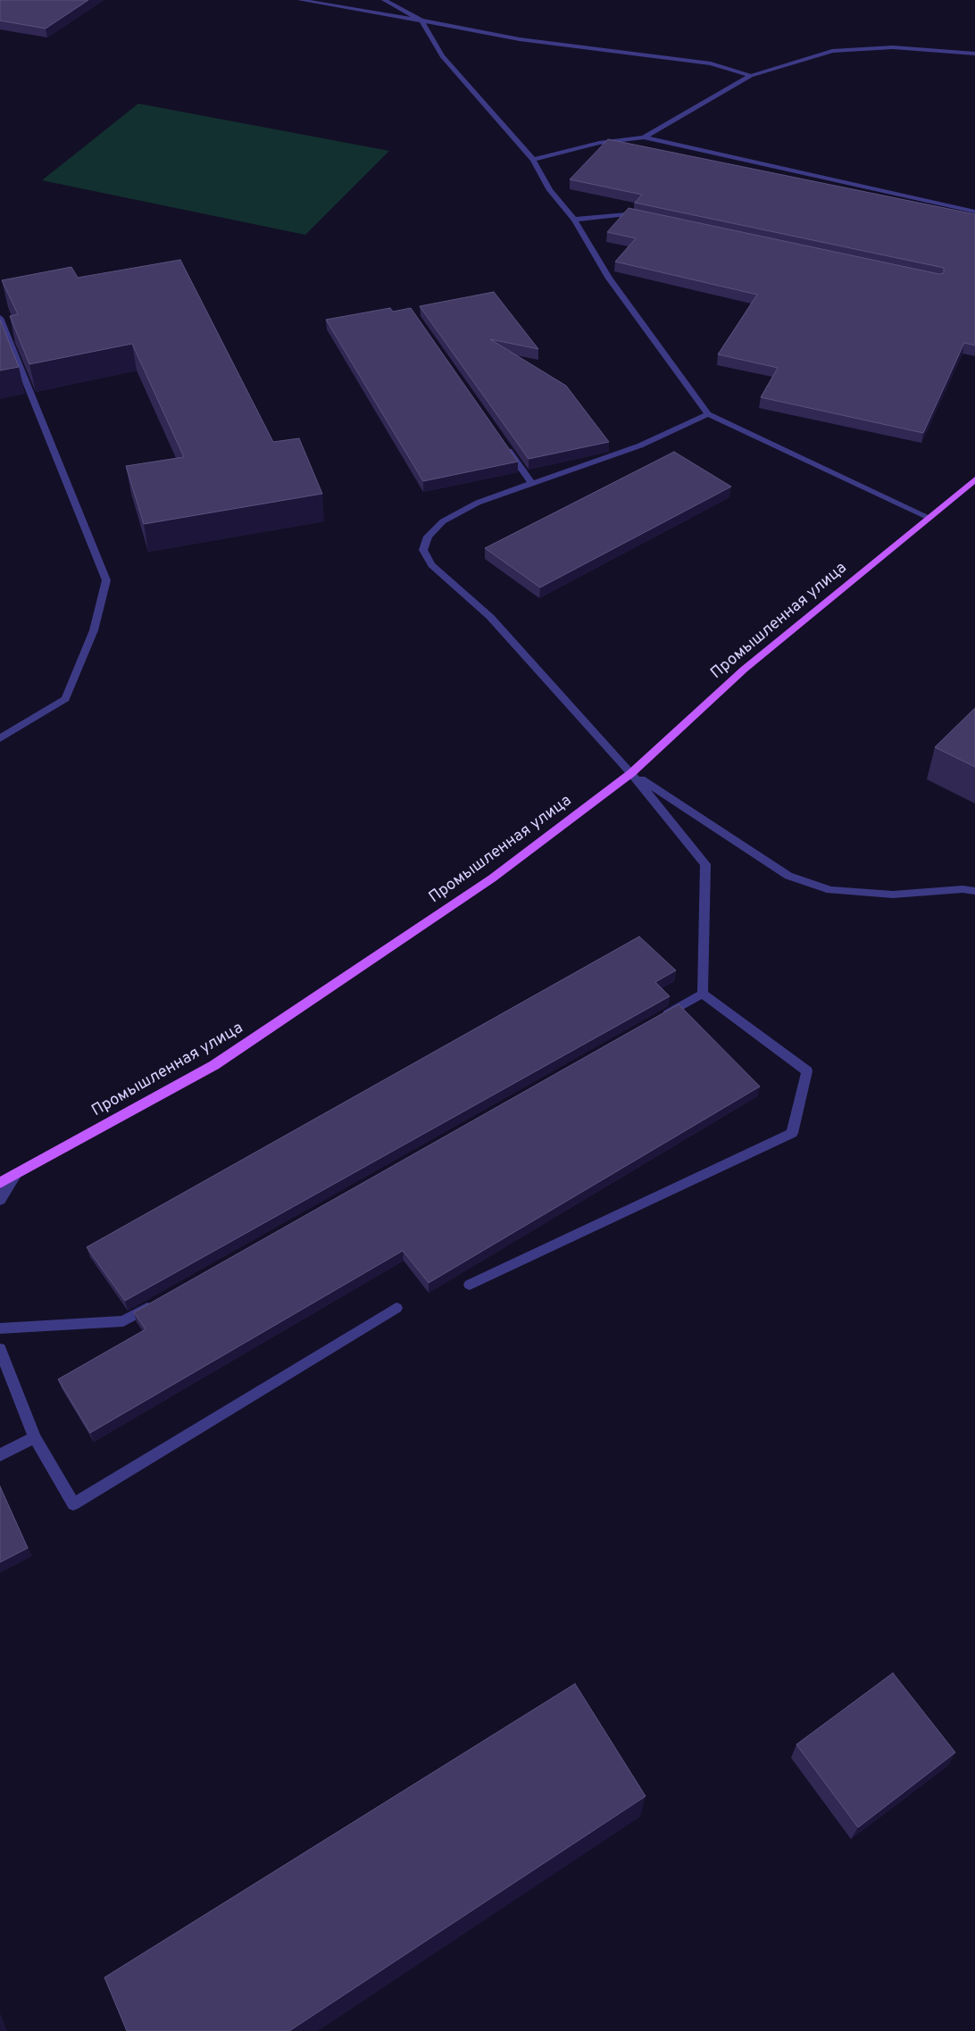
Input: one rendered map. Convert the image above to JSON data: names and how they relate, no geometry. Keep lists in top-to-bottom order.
{
  "streets": {
    "main road": ["Промышленная улица"]
  }
}
